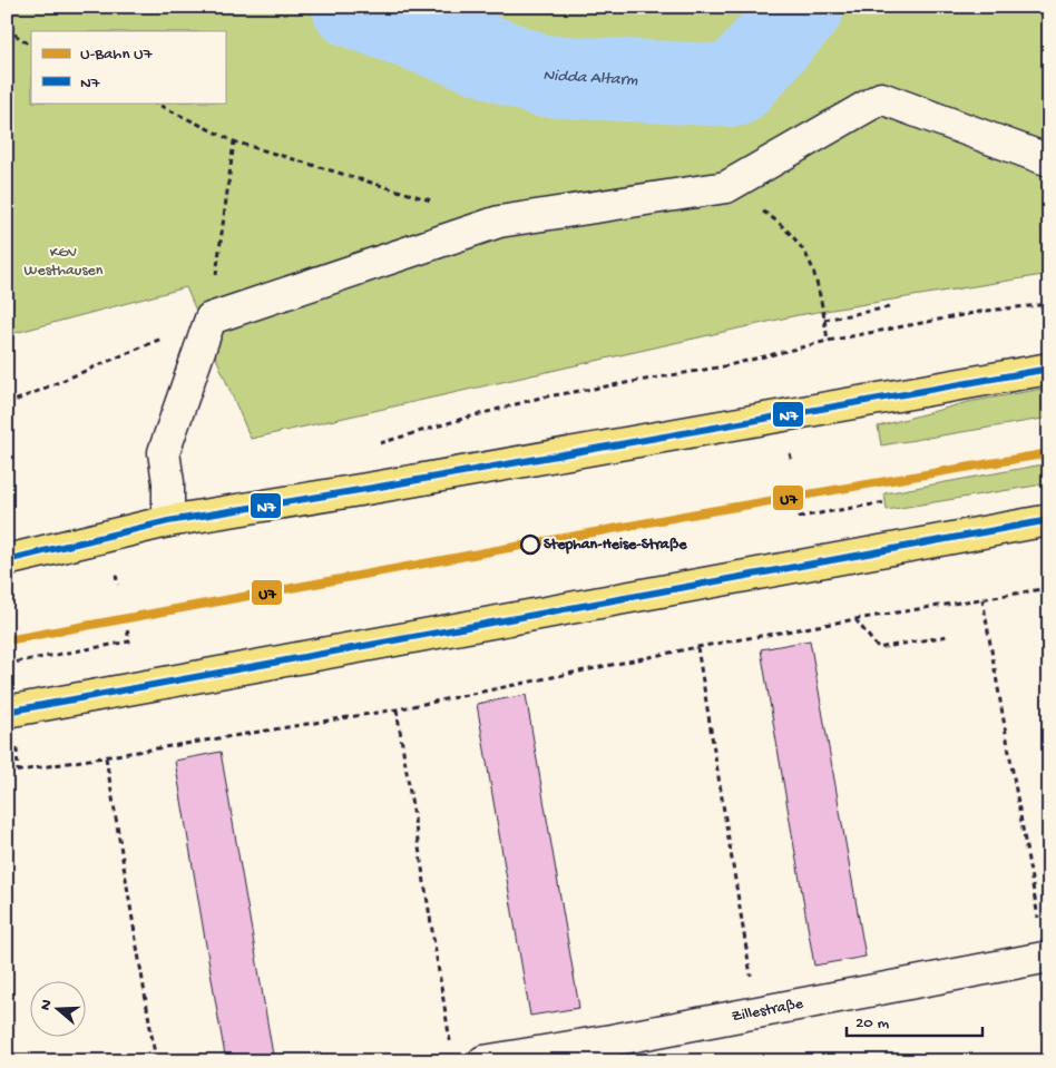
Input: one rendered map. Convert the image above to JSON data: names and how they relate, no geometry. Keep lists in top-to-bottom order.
{
  "streets": {
    "street": ["Zillestraße"]
  },
  "water": ["Nidda Altarm"],
  "parks": ["KGV Westhausen"],
  "places": ["Stephan-Heise-Straße"],
  "lines": ["transit line N7", "metro line U7"],
  "legend": ["U-Bahn U7", "N7"],
  "scale_bar": "20 m",
  "north": "left"
}
